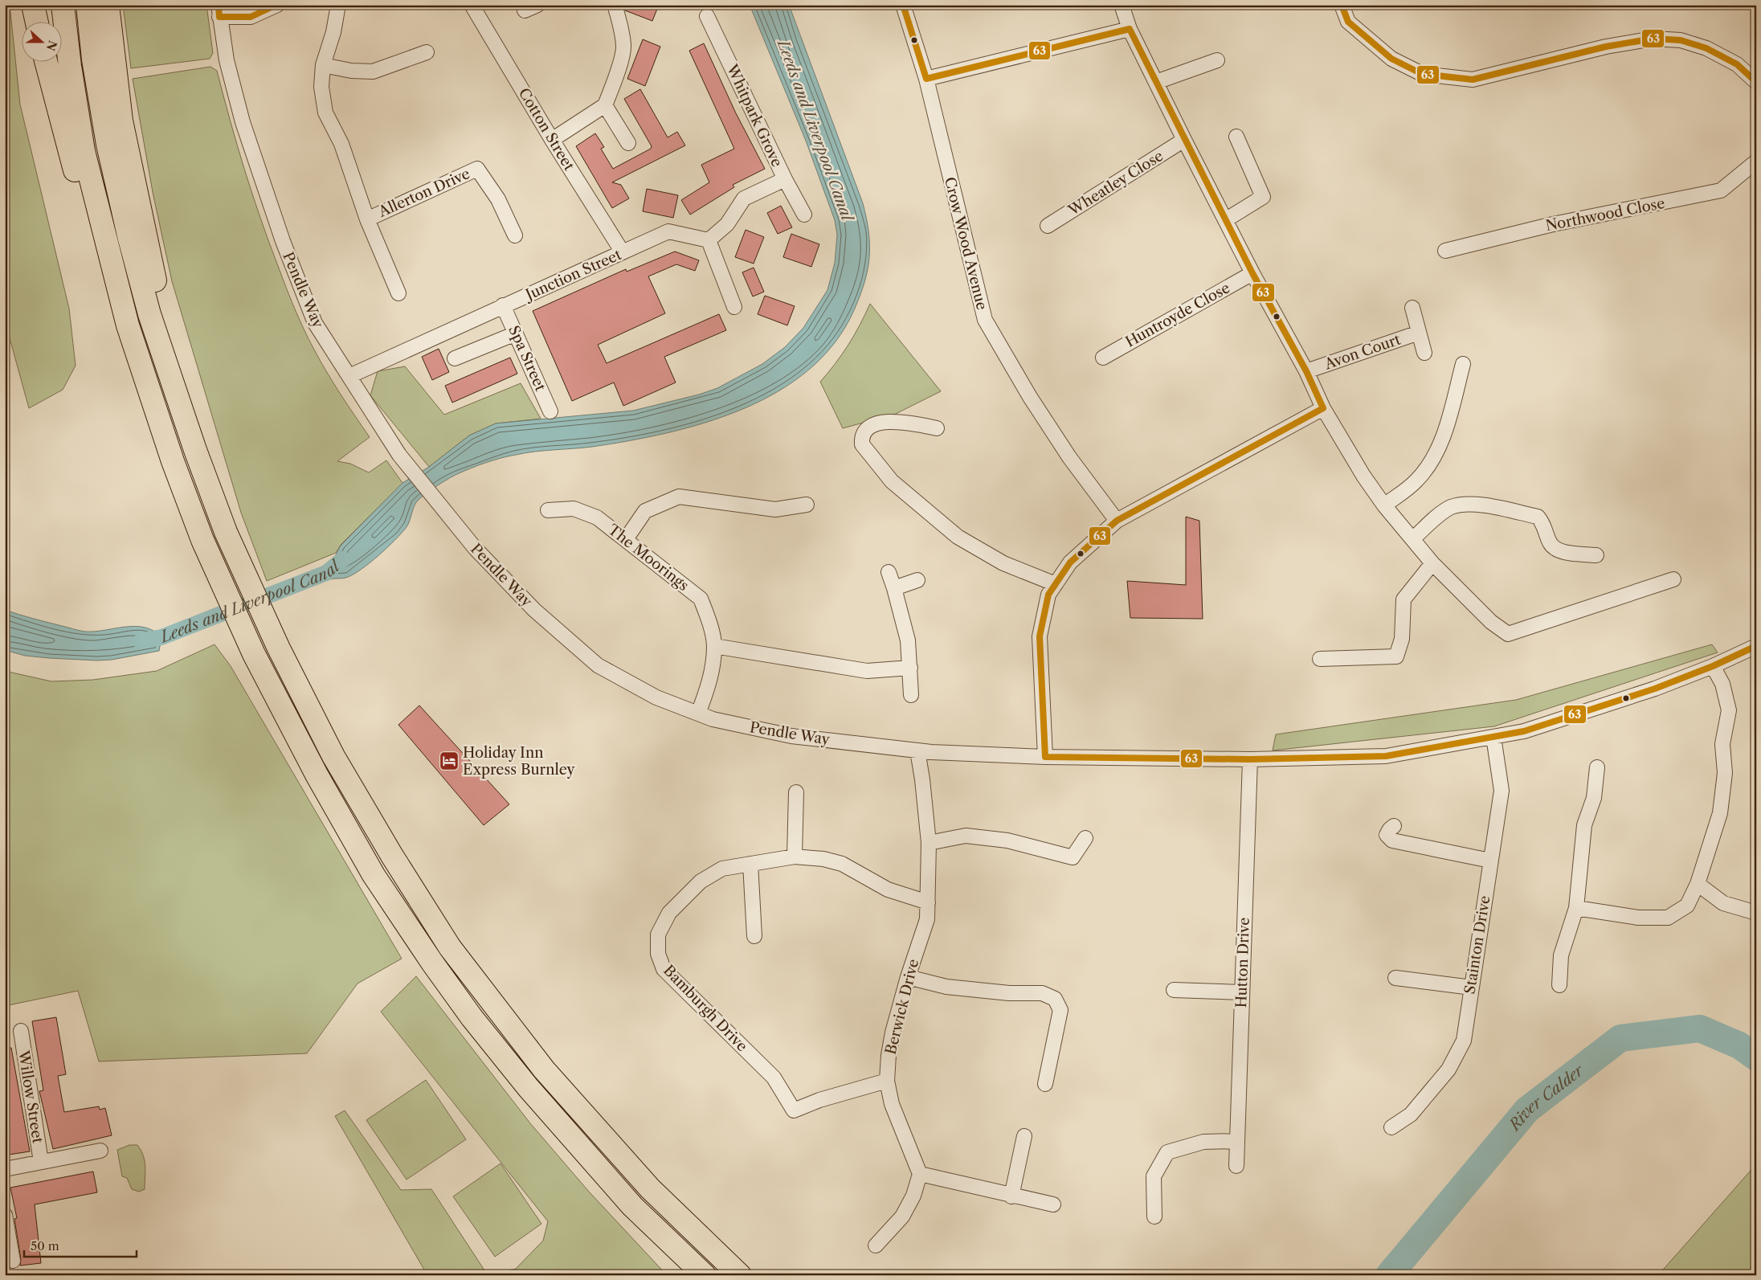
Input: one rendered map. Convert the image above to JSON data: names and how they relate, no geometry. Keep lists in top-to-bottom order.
{
  "streets": {
    "street": [
      "Whitpark Grove",
      "Cotton Street",
      "Wheatley Close",
      "Allerton Drive",
      "Northwood Close",
      "Crow Wood Avenue",
      "Junction Street",
      "Pendle Way",
      "Huntroyde Close",
      "Avon Court",
      "Spa Street",
      "The Moorings",
      "Stainton Drive",
      "Hutton Drive",
      "Berwick Drive",
      "Bamburgh Drive",
      "Willow Street"
    ]
  },
  "crossings": [
    ["Cotton Street", "Junction Street"],
    ["Junction Street", "Pendle Way"],
    ["Junction Street", "Spa Street"],
    ["Pendle Way", "The Moorings"],
    ["Pendle Way", "Stainton Drive"],
    ["Pendle Way", "Hutton Drive"],
    ["Pendle Way", "Berwick Drive"],
    ["Berwick Drive", "Bamburgh Drive"]
  ],
  "water": ["Leeds and Liverpool Canal", "River Calder"],
  "places": {
    "hotel": ["Holiday Inn Express Burnley"]
  },
  "lines": ["transit line 63"],
  "scale_bar": "50 m",
  "north": "right"
}
